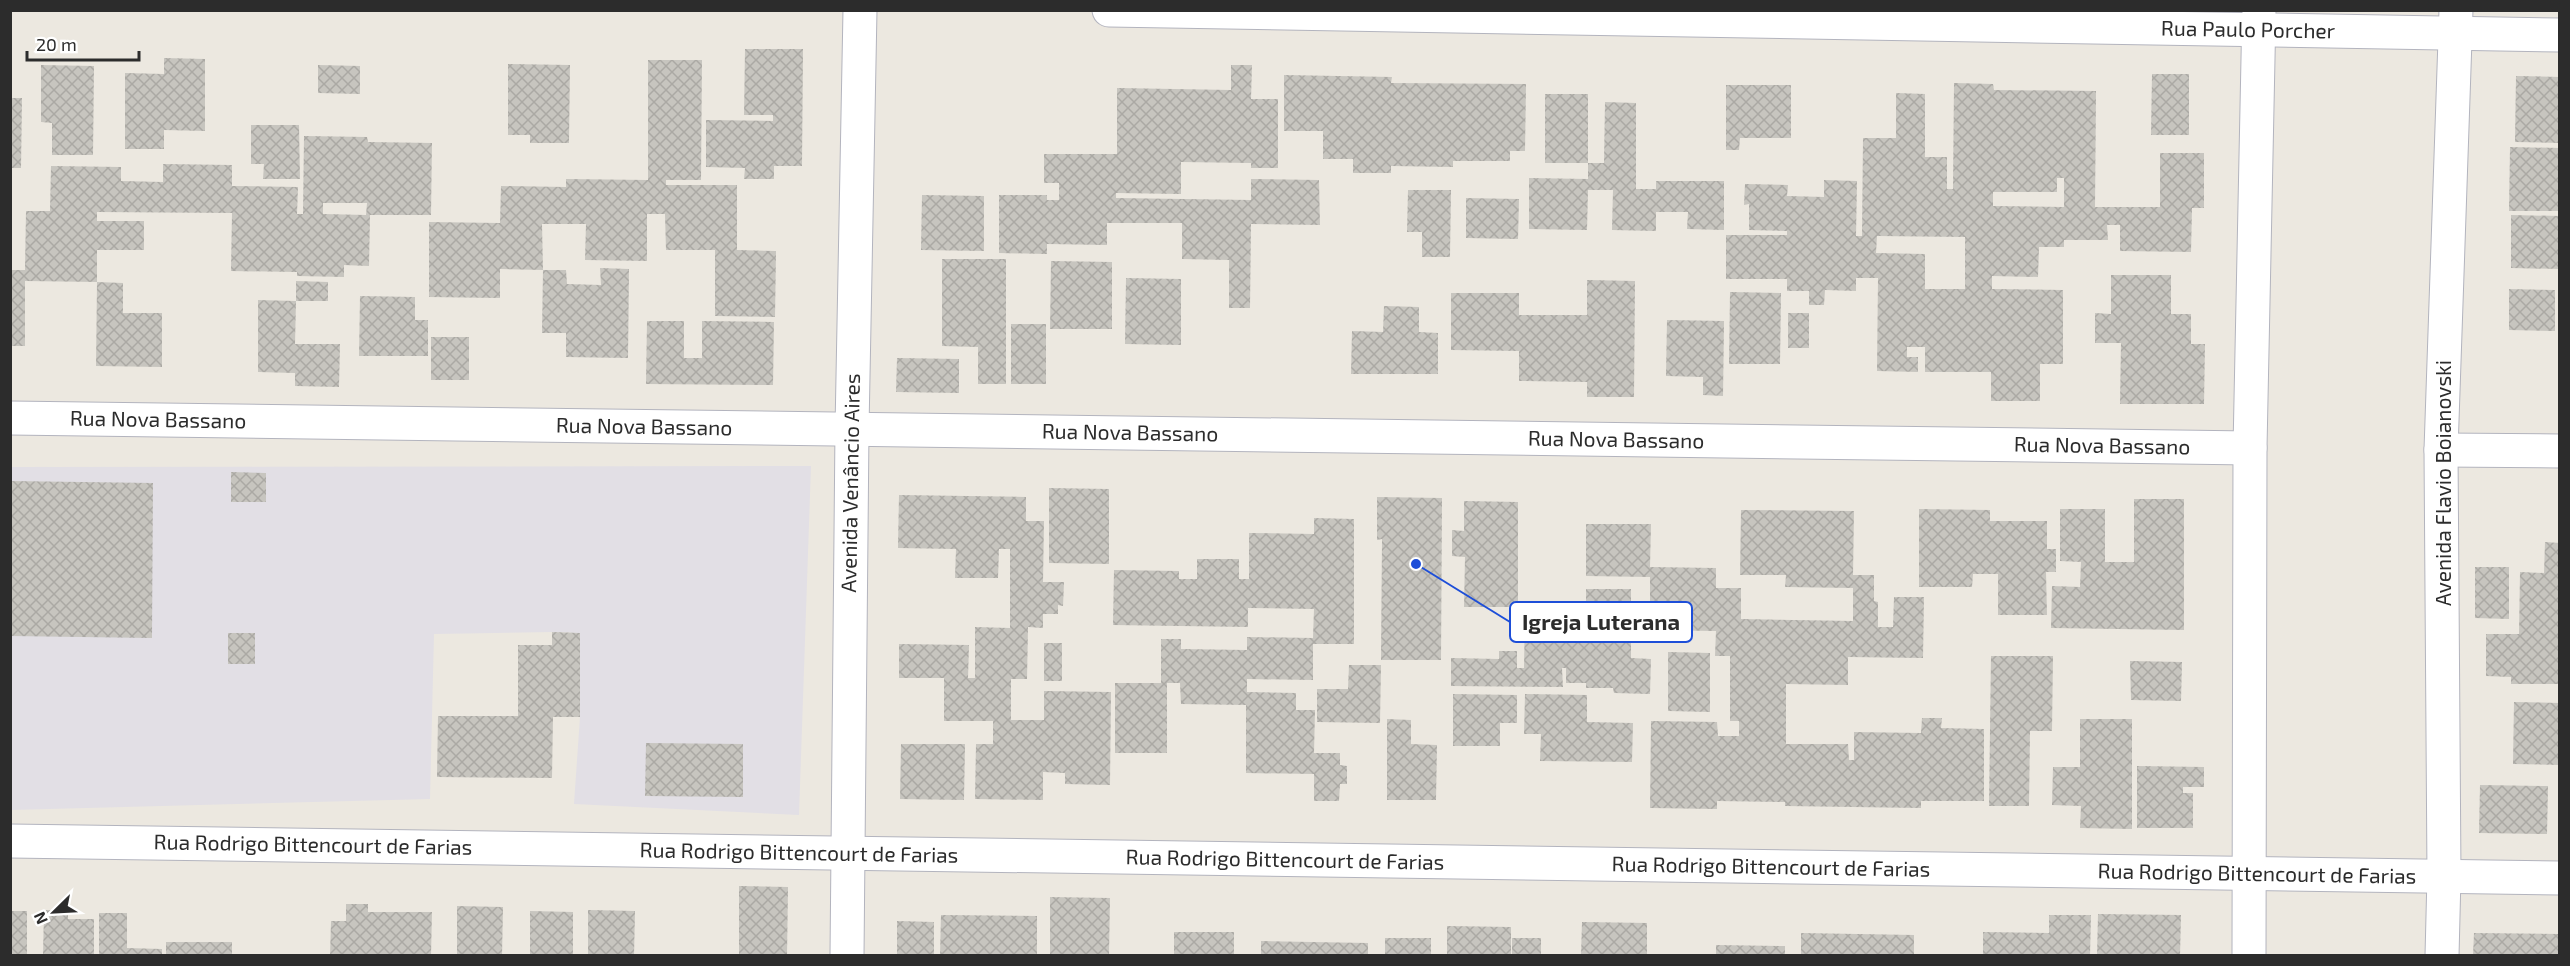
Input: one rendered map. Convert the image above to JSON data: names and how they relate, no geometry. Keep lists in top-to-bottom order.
{
  "streets": {
    "street": [
      "Rua Paulo Porcher",
      "Rua Nova Bassano",
      "Avenida Venâncio Aires",
      "Avenida Flavio Boianovski",
      "Rua Rodrigo Bittencourt de Farias"
    ]
  },
  "crossings": [
    ["Rua Paulo Porcher", "Avenida Flavio Boianovski"],
    ["Rua Nova Bassano", "Avenida Venâncio Aires"],
    ["Avenida Venâncio Aires", "Rua Rodrigo Bittencourt de Farias"],
    ["Avenida Flavio Boianovski", "Rua Rodrigo Bittencourt de Farias"]
  ],
  "places": ["Igreja Luterana"],
  "scale_bar": "20 m",
  "north": "bottom left"
}
